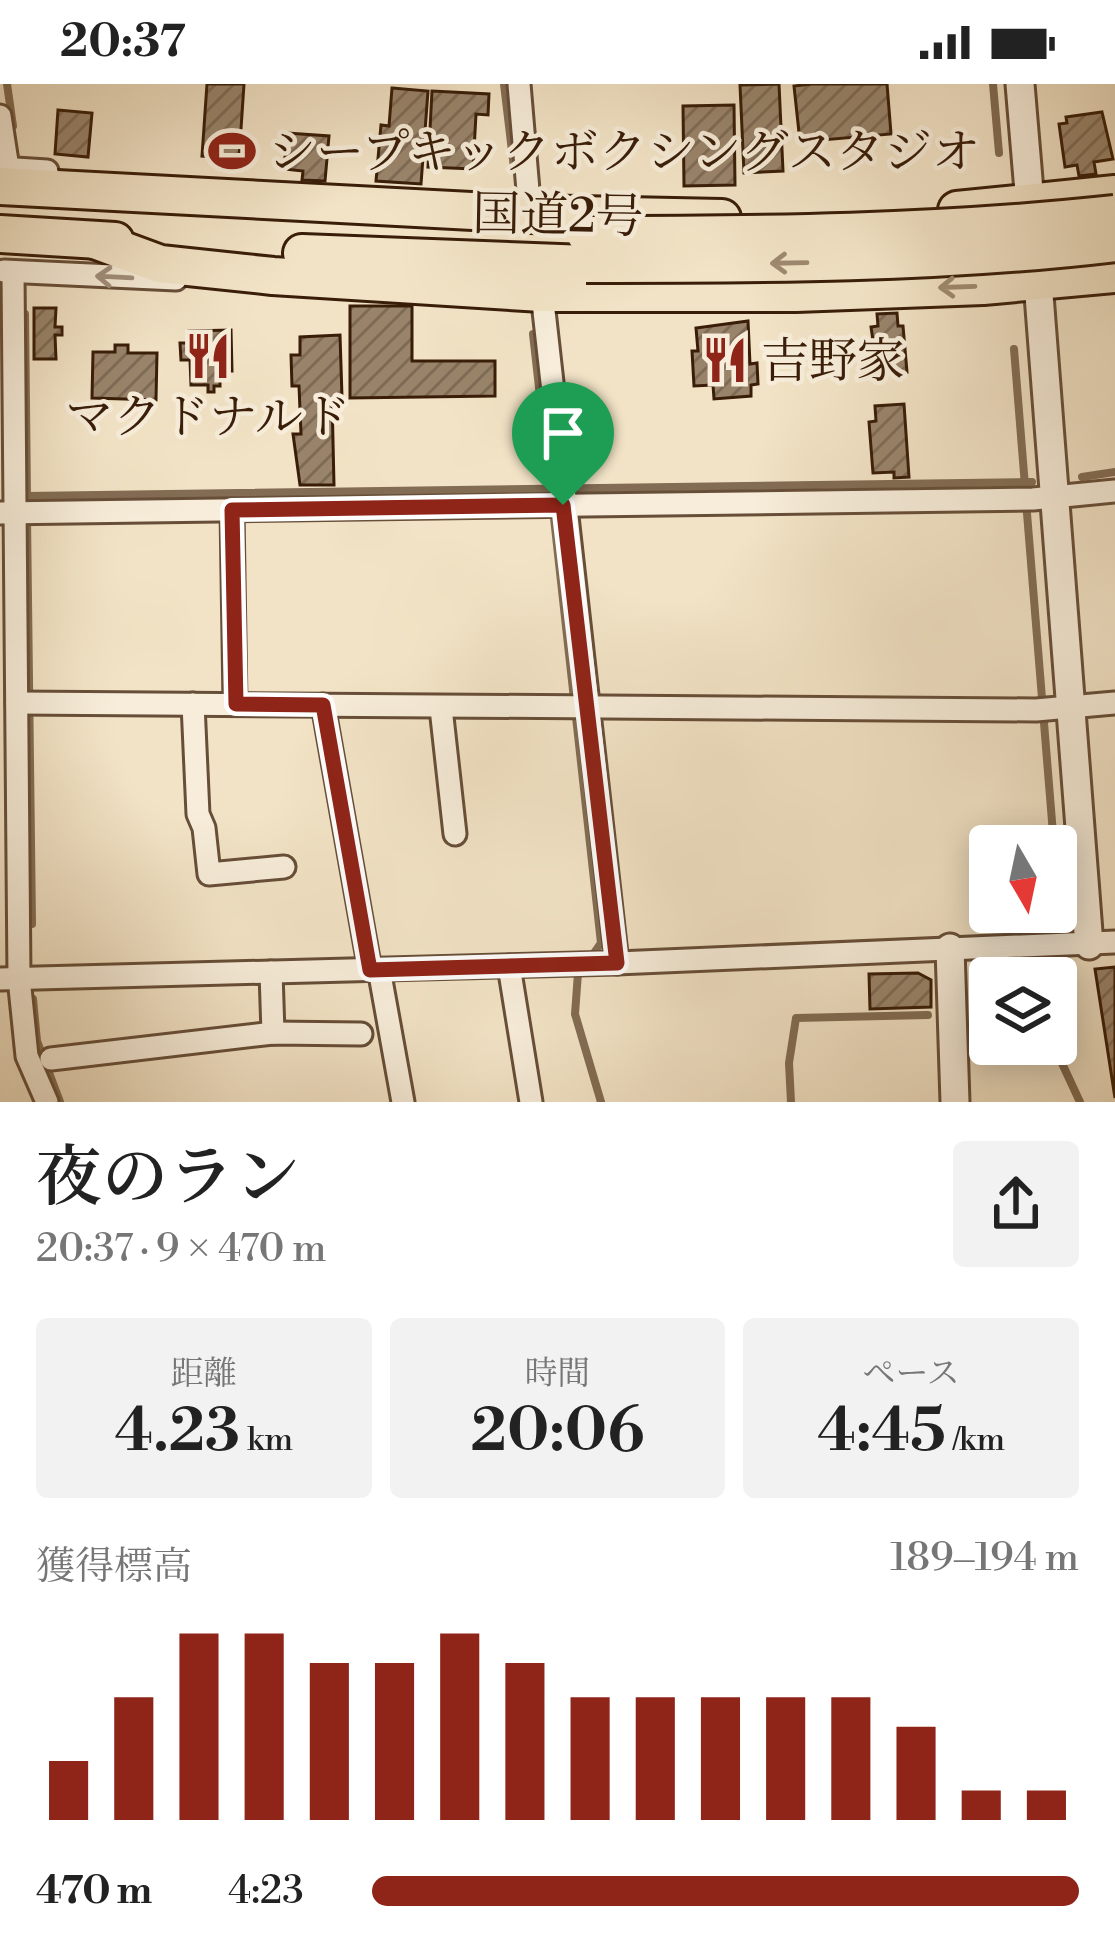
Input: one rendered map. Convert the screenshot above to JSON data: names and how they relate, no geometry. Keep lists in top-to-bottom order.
{
  "streets": {
    "highway": ["国道2号"]
  },
  "places": {
    "sports": ["シープキックボクシングスタジオ"],
    "restaurant": ["マクドナルド", "吉野家"]
  },
  "north": "bottom",
  "page": {
    "status": "20:37",
    "heading": ["夜のラン", "20:37 · 9 × 470 m"],
    "stats": [
      ["距離", "4.23 km"],
      ["時間", "20:06"],
      ["ペース", "4:45 /km"]
    ],
    "chart": ["獲得標高", "189–194 m"],
    "list": [
      {
        "name": "470 m",
        "note": "4:23"
      }
    ]
  }
}
